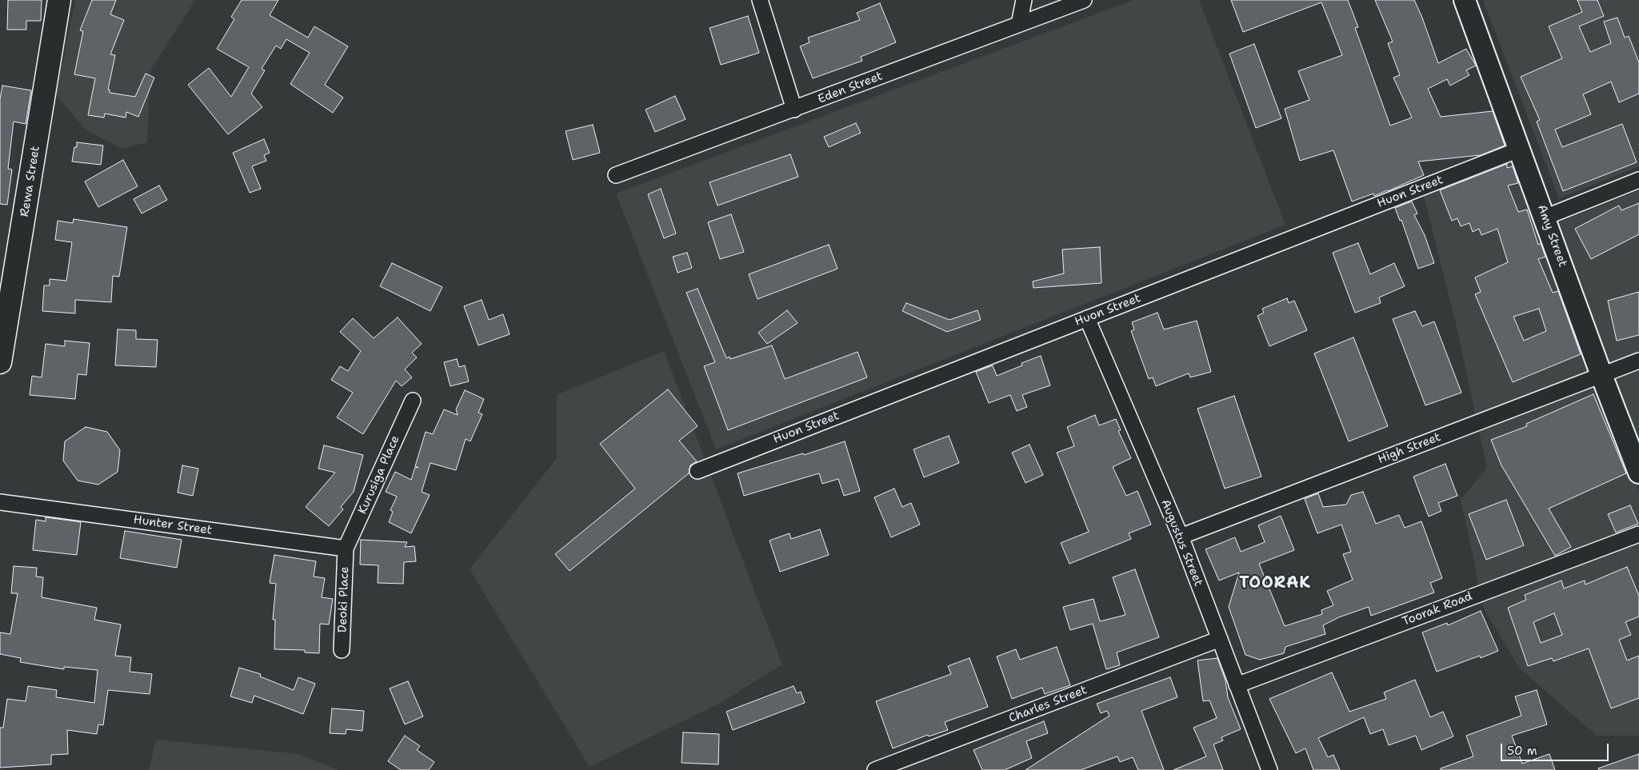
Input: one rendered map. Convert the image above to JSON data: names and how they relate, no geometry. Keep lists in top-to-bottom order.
{
  "streets": {
    "main road": ["Rewa Street", "Amy Street"],
    "street": [
      "Eden Street",
      "Huon Street",
      "High Street",
      "Kurusiga Place",
      "Hunter Street",
      "Augustus Street",
      "Deoki Place",
      "Toorak Road",
      "Charles Street"
    ]
  },
  "crossings": [
    ["Huon Street", "Amy Street"],
    ["Huon Street", "Augustus Street"],
    ["Amy Street", "High Street"],
    ["High Street", "Augustus Street"],
    ["Kurusiga Place", "Hunter Street"],
    ["Kurusiga Place", "Deoki Place"],
    ["Hunter Street", "Deoki Place"],
    ["Augustus Street", "Toorak Road"],
    ["Augustus Street", "Charles Street"]
  ],
  "districts": ["TOORAK"],
  "scale_bar": "50 m"
}
